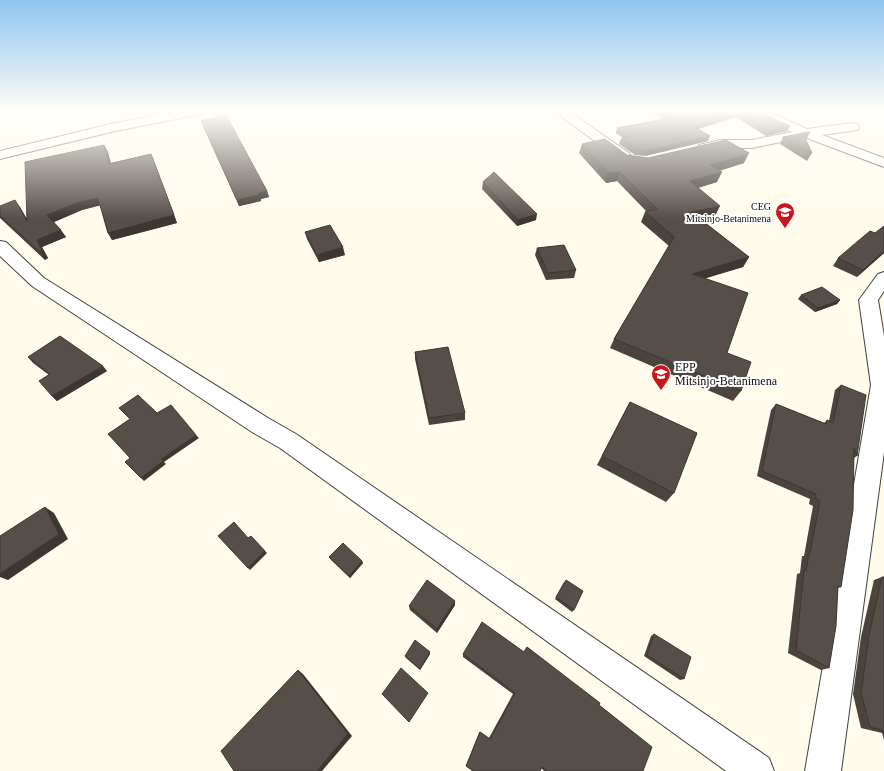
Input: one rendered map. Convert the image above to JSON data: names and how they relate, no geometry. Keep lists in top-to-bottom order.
{
  "places": {
    "school or university": ["CEG Mitsinjo-Betanimena", "EPP Mitsinjo-Betanimena"]
  }
}
